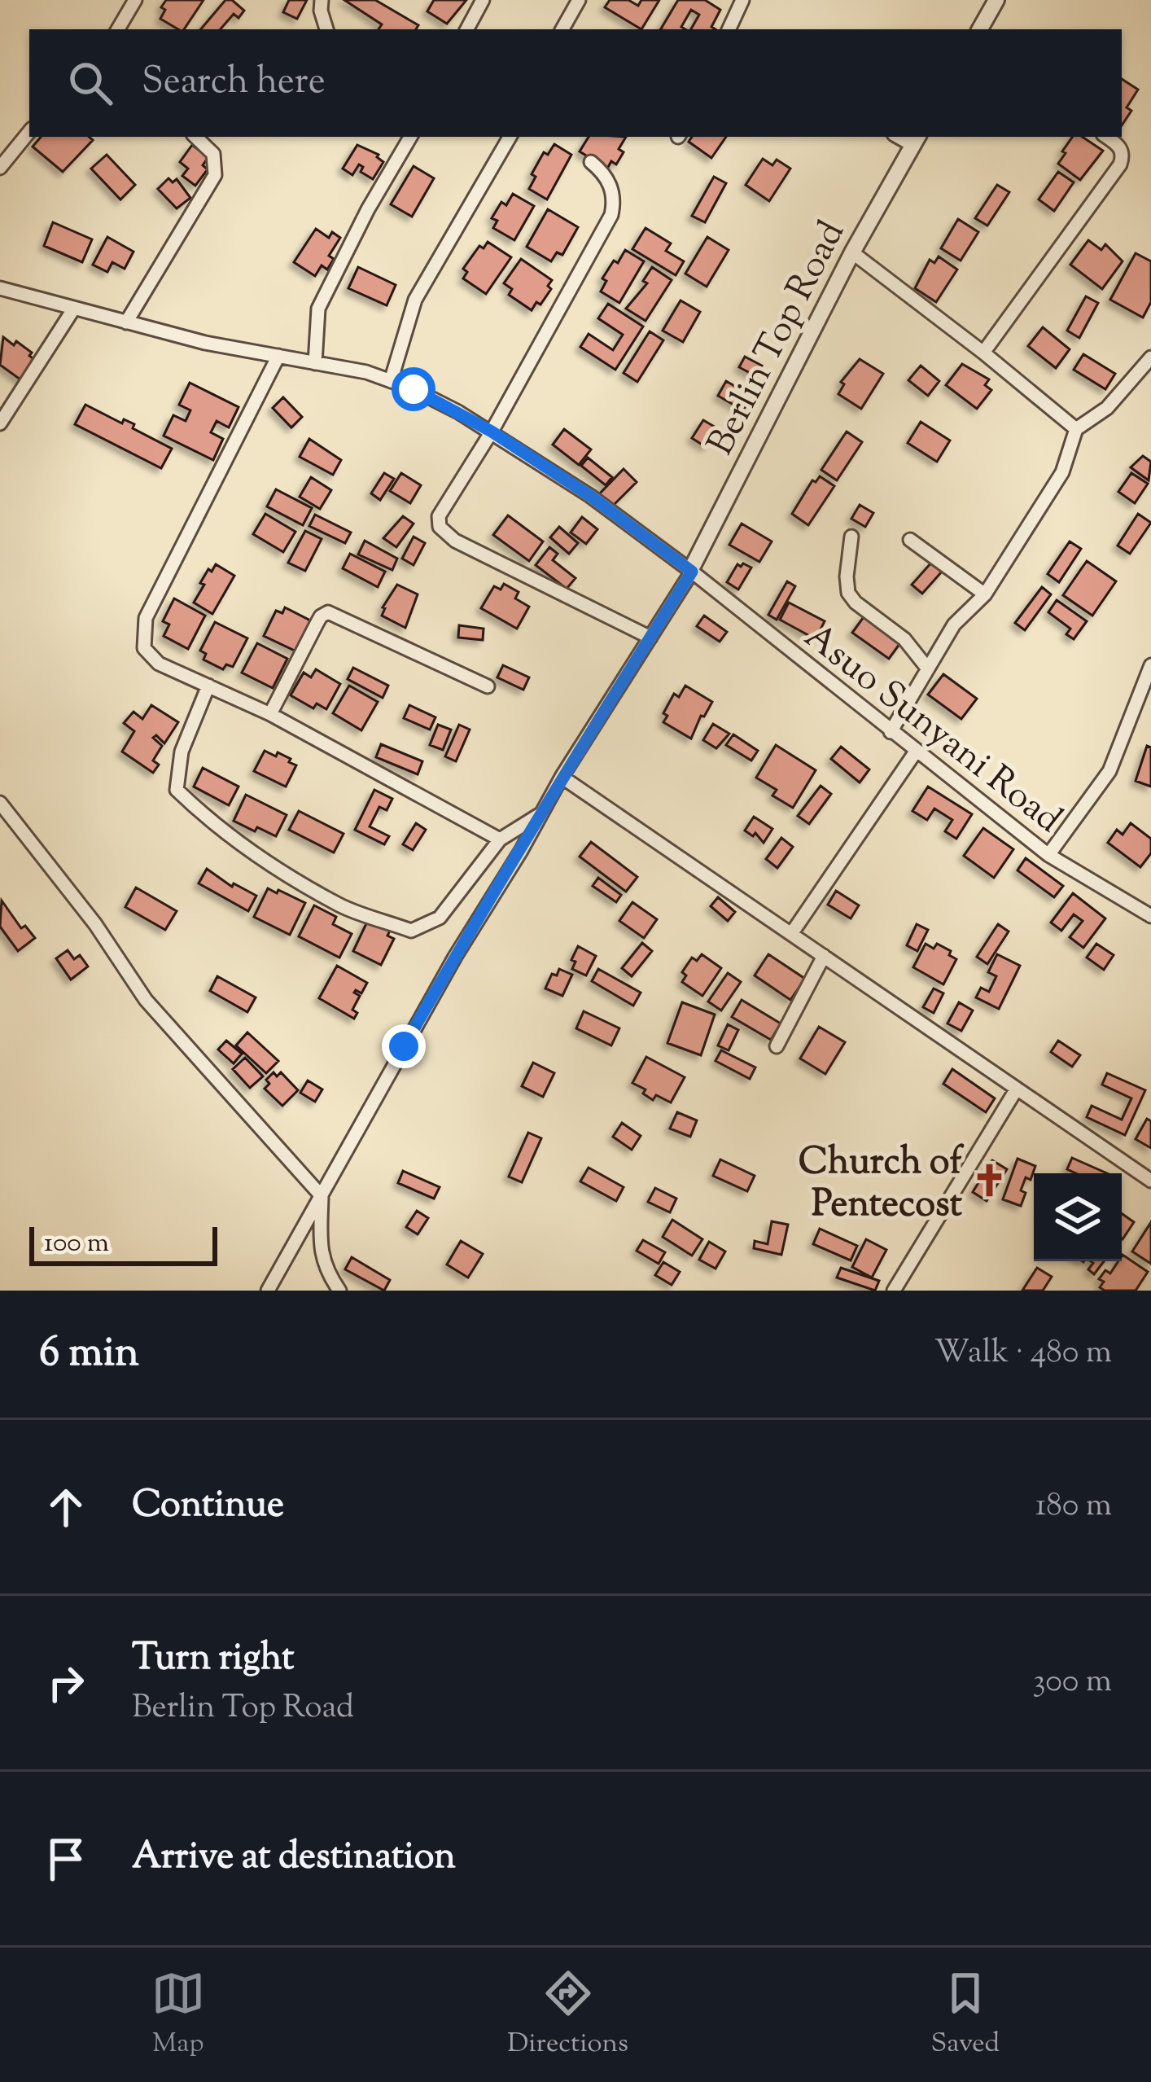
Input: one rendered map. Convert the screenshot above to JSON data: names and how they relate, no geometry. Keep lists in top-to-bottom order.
{
  "streets": {
    "street": ["Berlin Top Road", "Asuo Sunyani Road"]
  },
  "crossings": [
    ["Berlin Top Road", "Asuo Sunyani Road"]
  ],
  "places": {
    "church": ["Church of Pentecost"]
  },
  "scale_bar": "100 m",
  "page": {
    "search": "Search here",
    "scale": "100 m",
    "heading": ["6 min", "Walk · 480 m"],
    "list": [
      ["Continue", "180 m"],
      ["Turn right", "Berlin Top Road", "300 m"],
      "Arrive at destination"
    ],
    "nav": ["Map", "Directions", "Saved"]
  }
}
